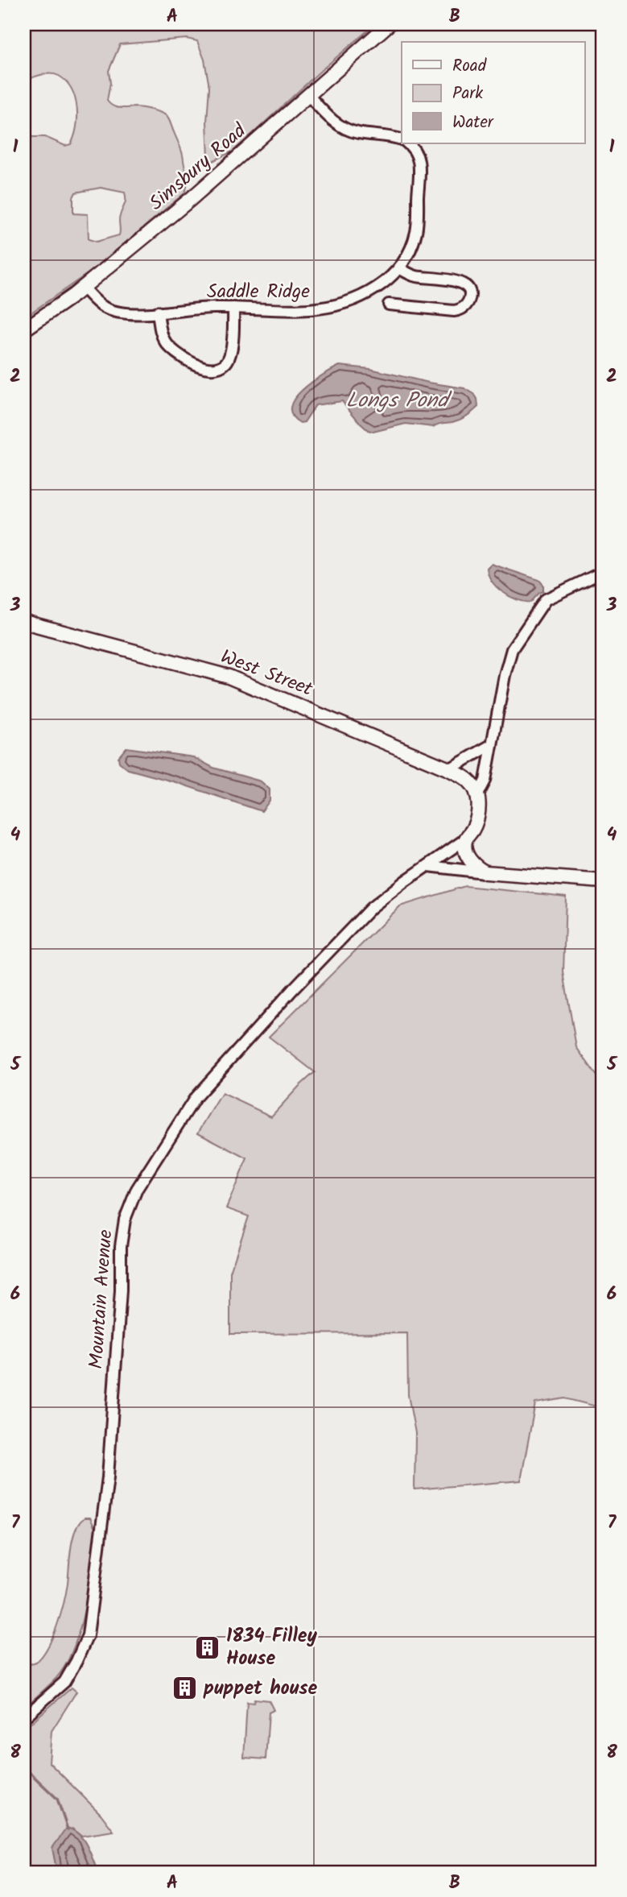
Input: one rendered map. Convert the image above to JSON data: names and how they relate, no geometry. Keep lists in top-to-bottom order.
{
  "streets": {
    "street": [
      "Simsbury Road",
      "Saddle Ridge",
      "West Street",
      "Mountain Avenue"
    ]
  },
  "crossings": [
    ["Simsbury Road", "Saddle Ridge"],
    ["West Street", "Mountain Avenue"]
  ],
  "water": ["Longs Pond"],
  "places": {
    "building": ["1834 Filley House", "puppet house"]
  },
  "legend": ["Road", "Park", "Water"],
  "grid": {
    "columns": ["A", "B"],
    "rows": [
      "1",
      "2",
      "3",
      "4",
      "5",
      "6",
      "7",
      "8"
    ]
  }
}
